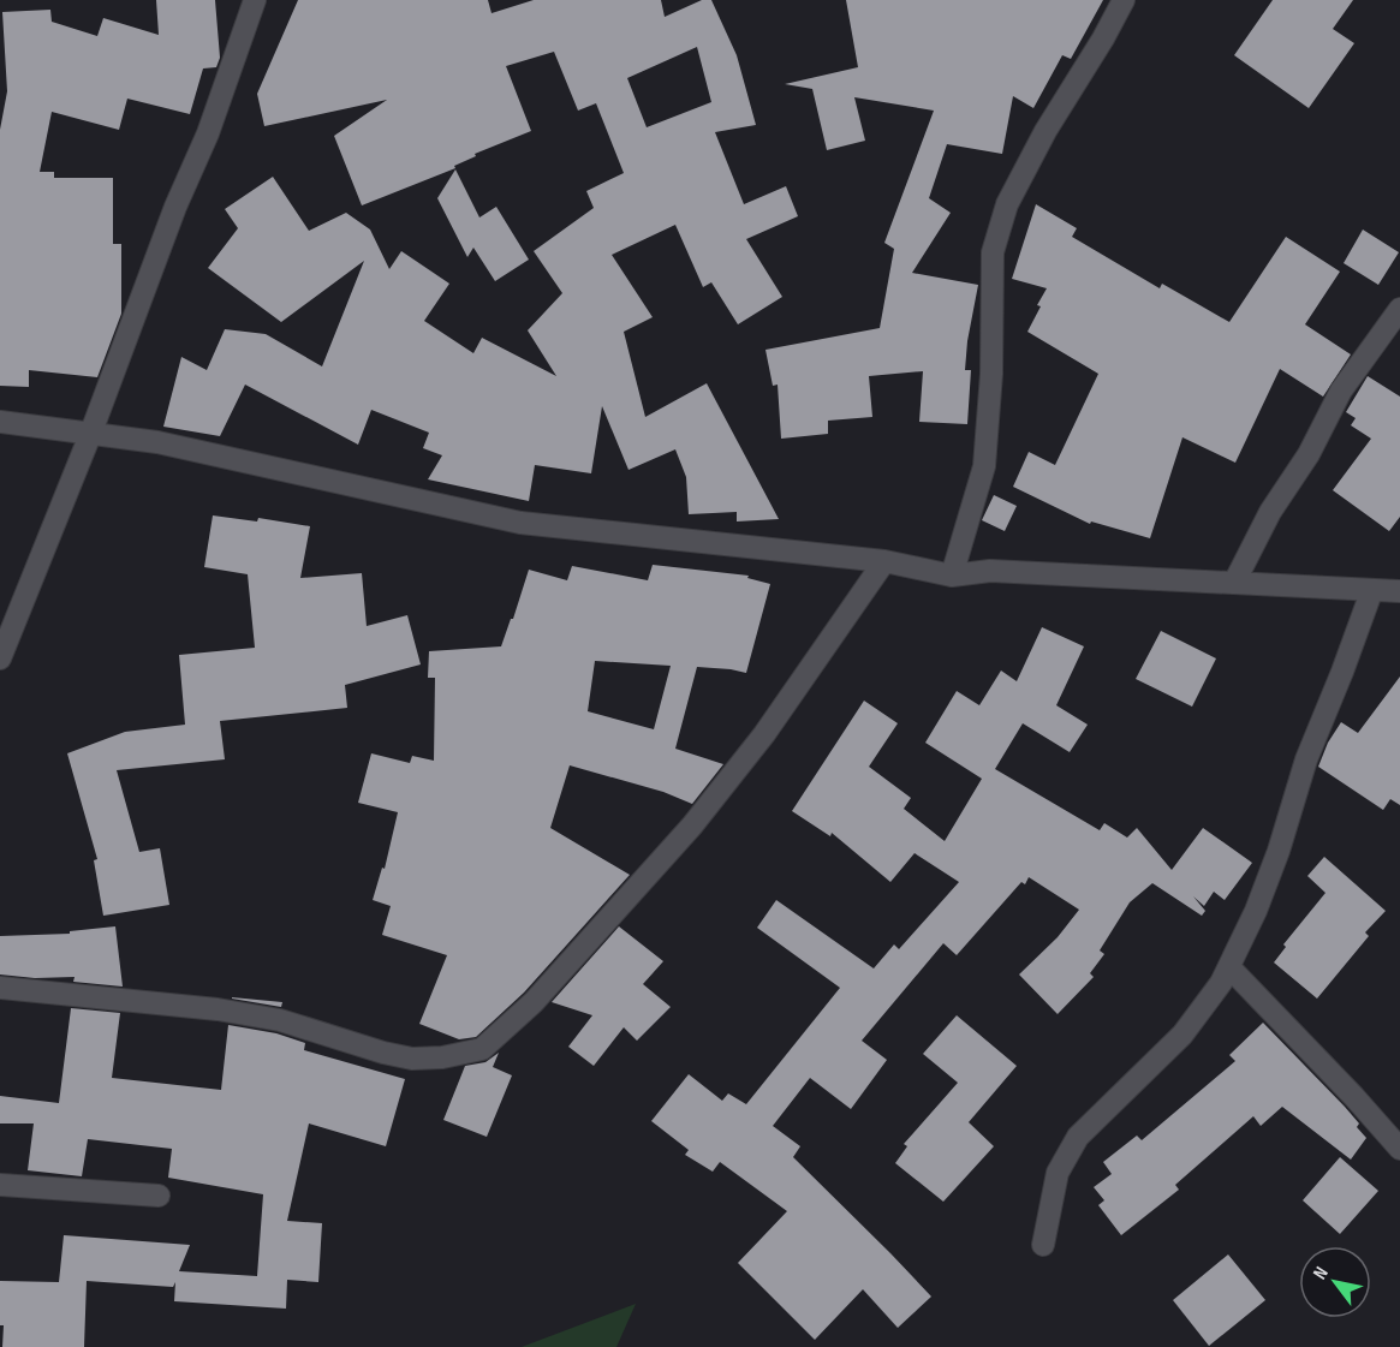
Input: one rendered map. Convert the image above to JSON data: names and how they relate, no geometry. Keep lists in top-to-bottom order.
{
  "north": "top left"
}
